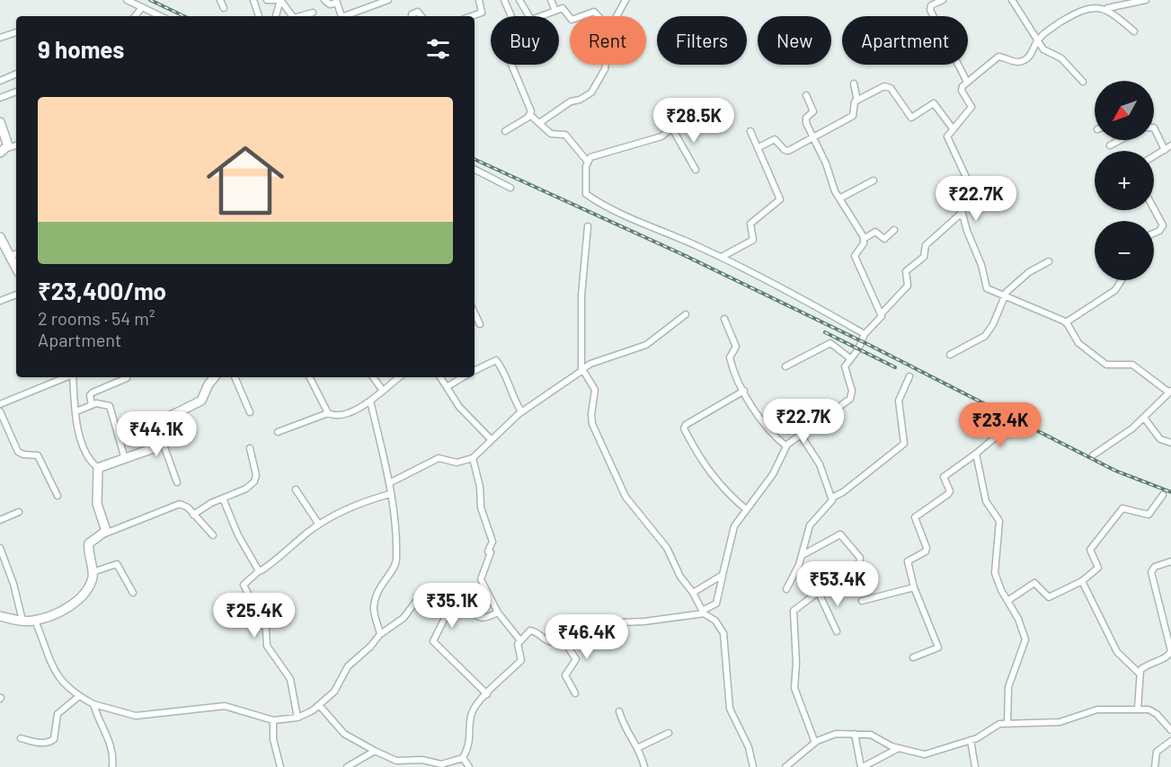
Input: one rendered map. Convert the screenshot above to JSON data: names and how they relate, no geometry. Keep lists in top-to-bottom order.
{
  "north": "bottom left",
  "page": {
    "chip": [
      "Buy",
      "Rent",
      "Filters",
      "New",
      "Apartment"
    ],
    "heading": "9 homes",
    "map_buttons": ["+", "−"],
    "list": [
      {
        "name": "₹23,400/mo",
        "note": "2 rooms · 54 m² · Apartment"
      }
    ],
    "price": [
      "₹28.5K",
      "₹22.7K",
      "₹22.7K",
      "₹23.4K",
      "₹44.1K",
      "₹53.4K",
      "₹35.1K",
      "₹25.4K",
      "₹46.4K"
    ]
  }
}
